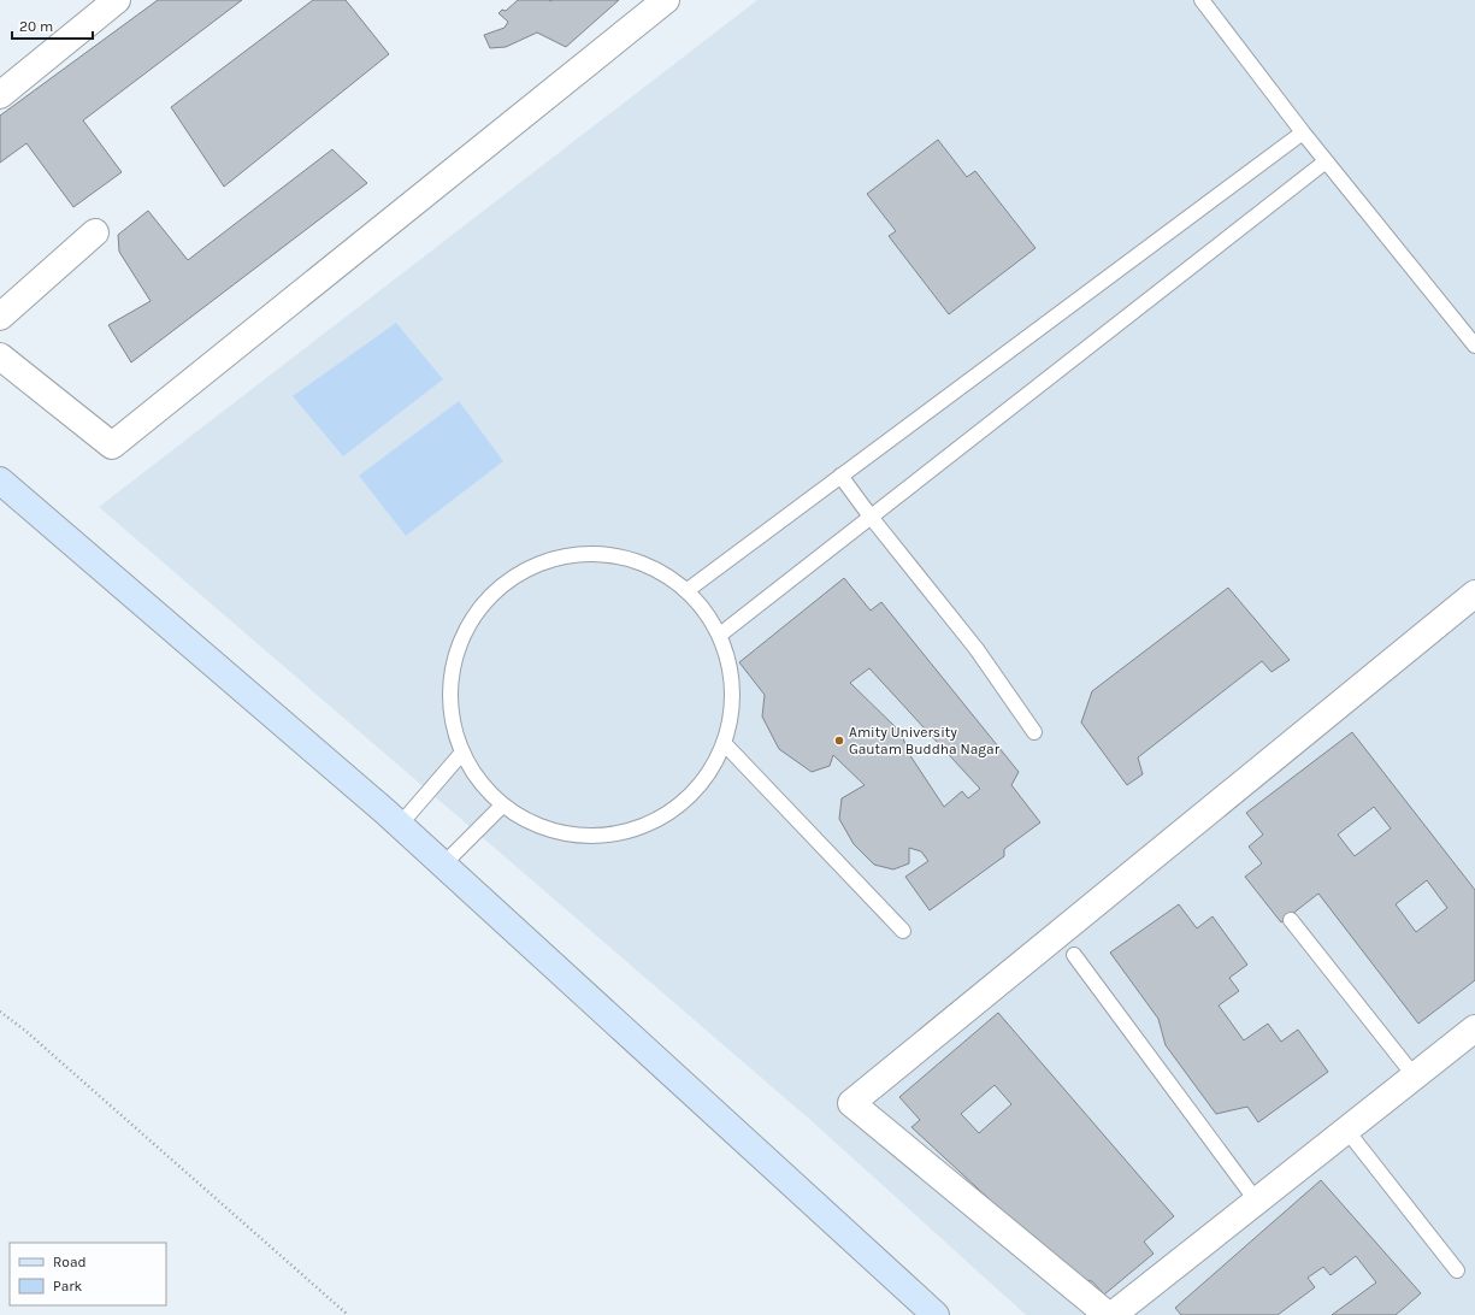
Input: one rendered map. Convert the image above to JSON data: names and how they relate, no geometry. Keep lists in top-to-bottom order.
{
  "places": ["Amity University Gautam Buddha Nagar"],
  "legend": ["Road", "Park"],
  "scale_bar": "20 m"
}
